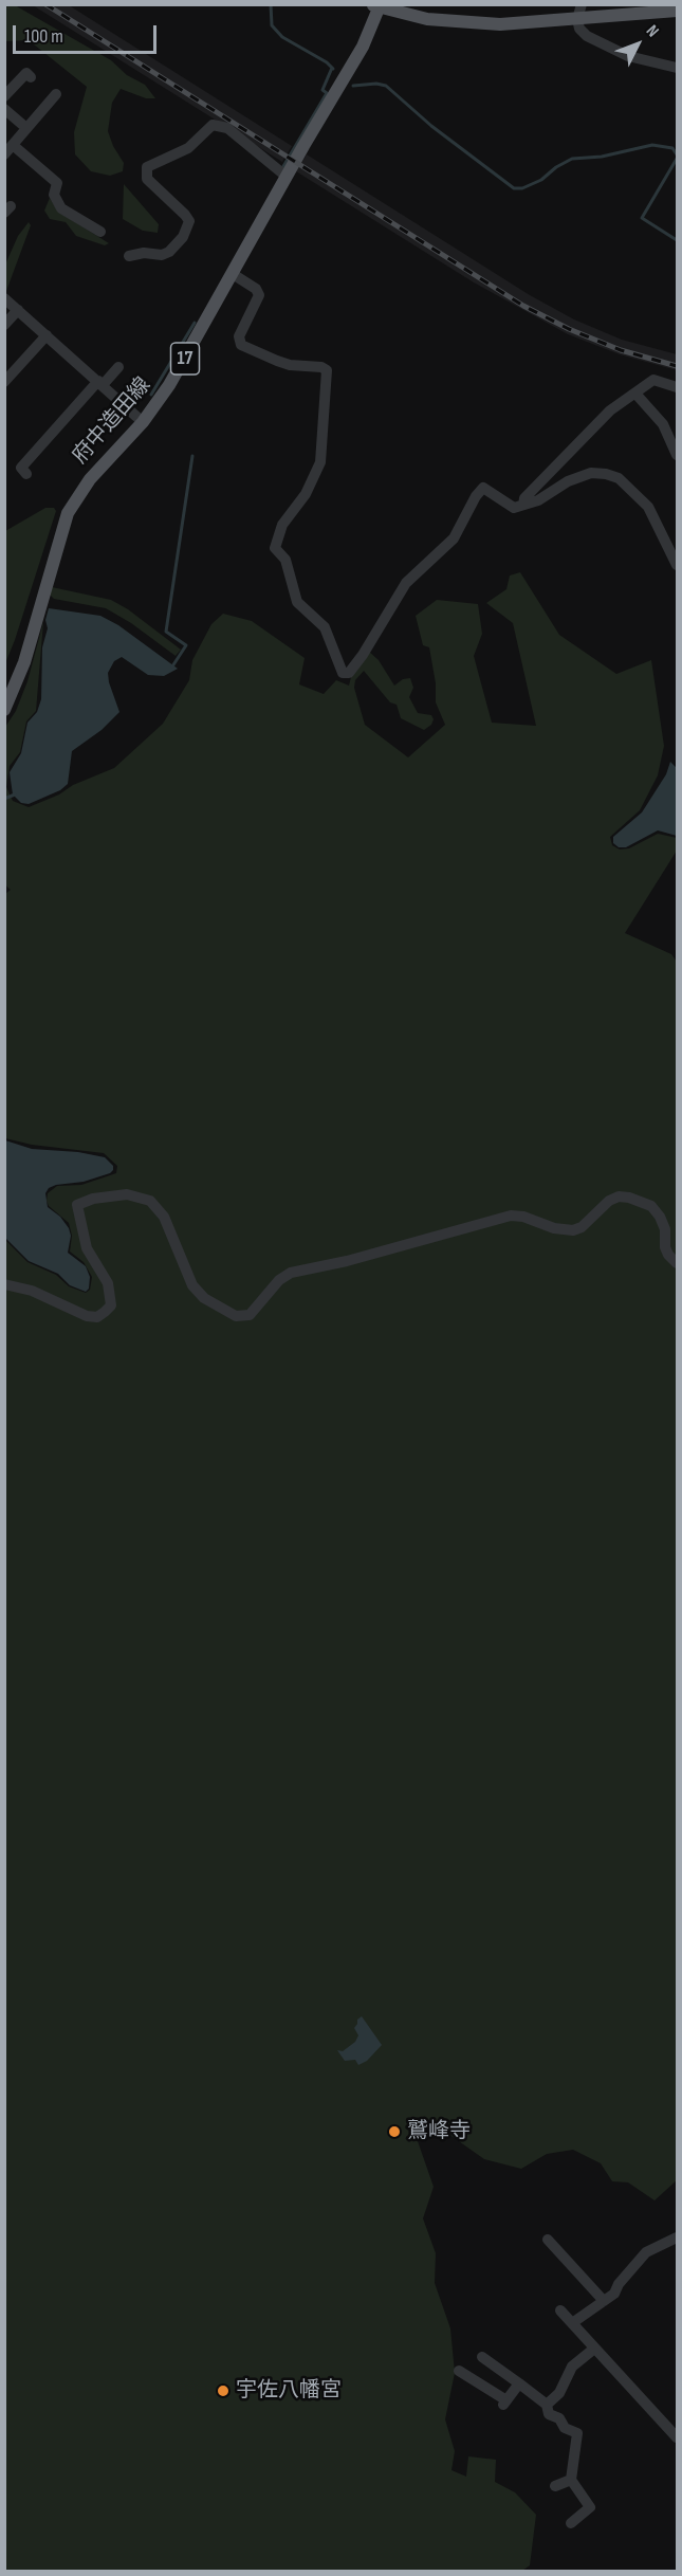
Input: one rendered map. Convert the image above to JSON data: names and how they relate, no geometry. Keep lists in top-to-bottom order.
{
  "streets": {
    "main road": ["17", "府中造田線"]
  },
  "places": ["鷲峰寺", "宇佐八幡宮"],
  "scale_bar": "100 m",
  "north": "top right"
}
